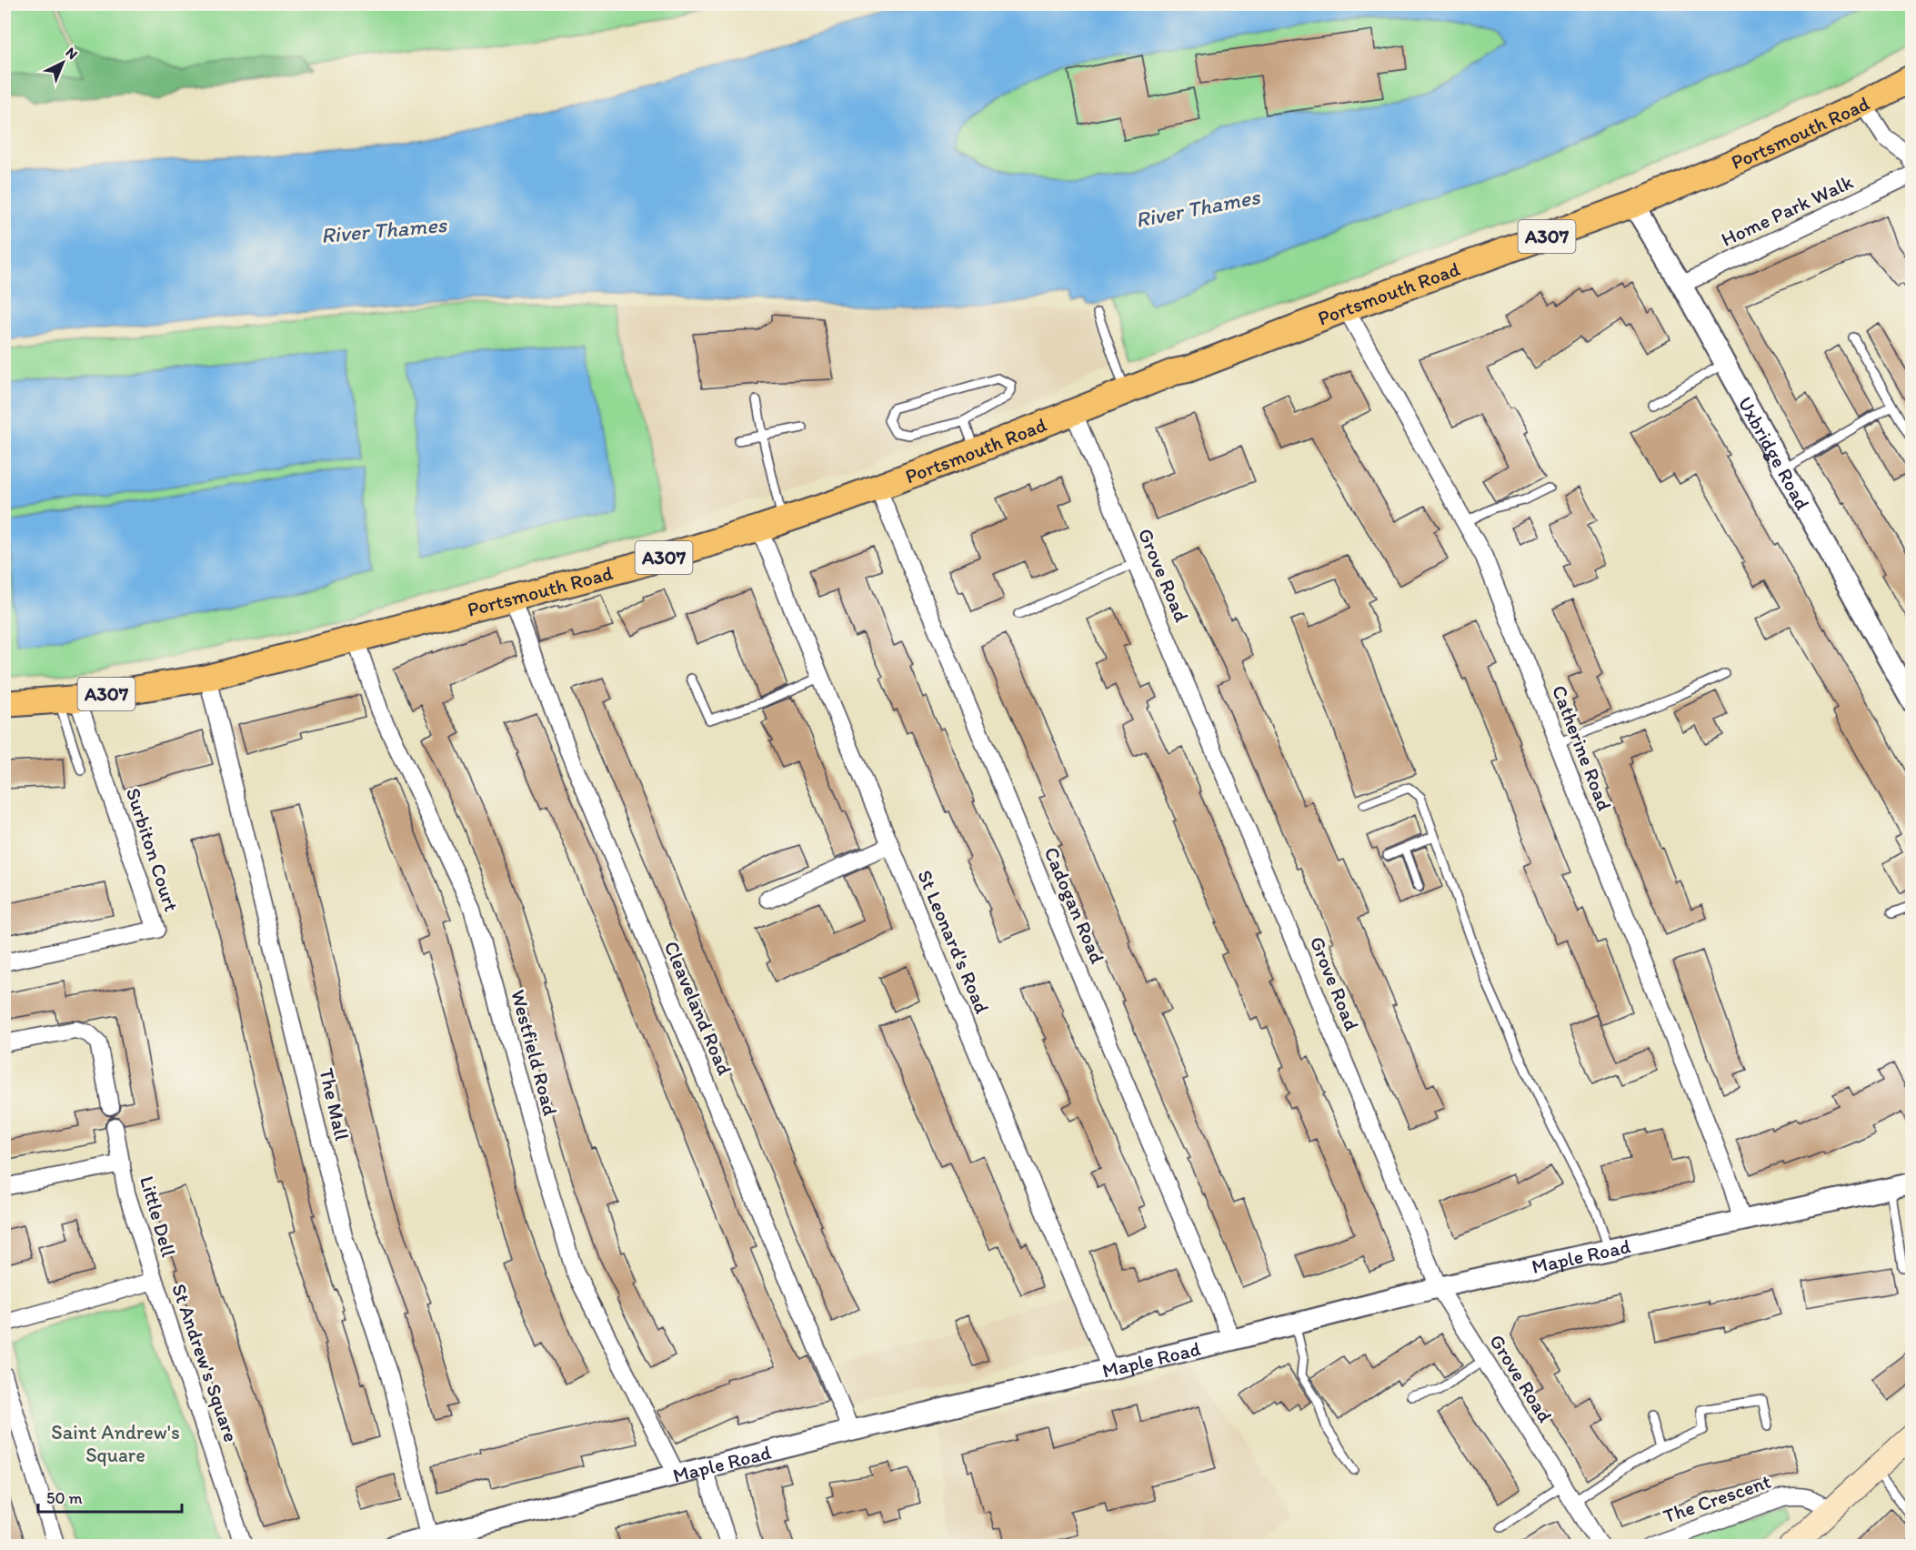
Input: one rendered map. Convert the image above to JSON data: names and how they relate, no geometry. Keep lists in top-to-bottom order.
{
  "streets": {
    "main road": ["Portsmouth Road", "A307"],
    "street": [
      "Home Park Walk",
      "Uxbridge Road",
      "Grove Road",
      "Catherine Road",
      "Surbiton Court",
      "Cadogan Road",
      "St Leonard's Road",
      "Cleaveland Road",
      "Westfield Road",
      "The Mall",
      "Little Dell",
      "Maple Road",
      "St Andrew's Square",
      "The Crescent"
    ]
  },
  "crossings": [
    ["Portsmouth Road", "Uxbridge Road"],
    ["Portsmouth Road", "Grove Road"],
    ["Portsmouth Road", "Catherine Road"],
    ["Portsmouth Road", "Surbiton Court"],
    ["Portsmouth Road", "Cadogan Road"],
    ["Portsmouth Road", "St Leonard's Road"],
    ["Portsmouth Road", "Cleaveland Road"],
    ["Portsmouth Road", "Westfield Road"],
    ["Portsmouth Road", "The Mall"],
    ["Home Park Walk", "Uxbridge Road"],
    ["Grove Road", "Maple Road"],
    ["Catherine Road", "Maple Road"],
    ["Cadogan Road", "Maple Road"],
    ["St Leonard's Road", "Maple Road"],
    ["Cleaveland Road", "Maple Road"],
    ["Westfield Road", "Maple Road"],
    ["The Mall", "Maple Road"],
    ["Little Dell", "St Andrew's Square"]
  ],
  "water": ["River Thames"],
  "parks": ["Saint Andrew's Square"],
  "scale_bar": "50 m",
  "north": "top right"
}
